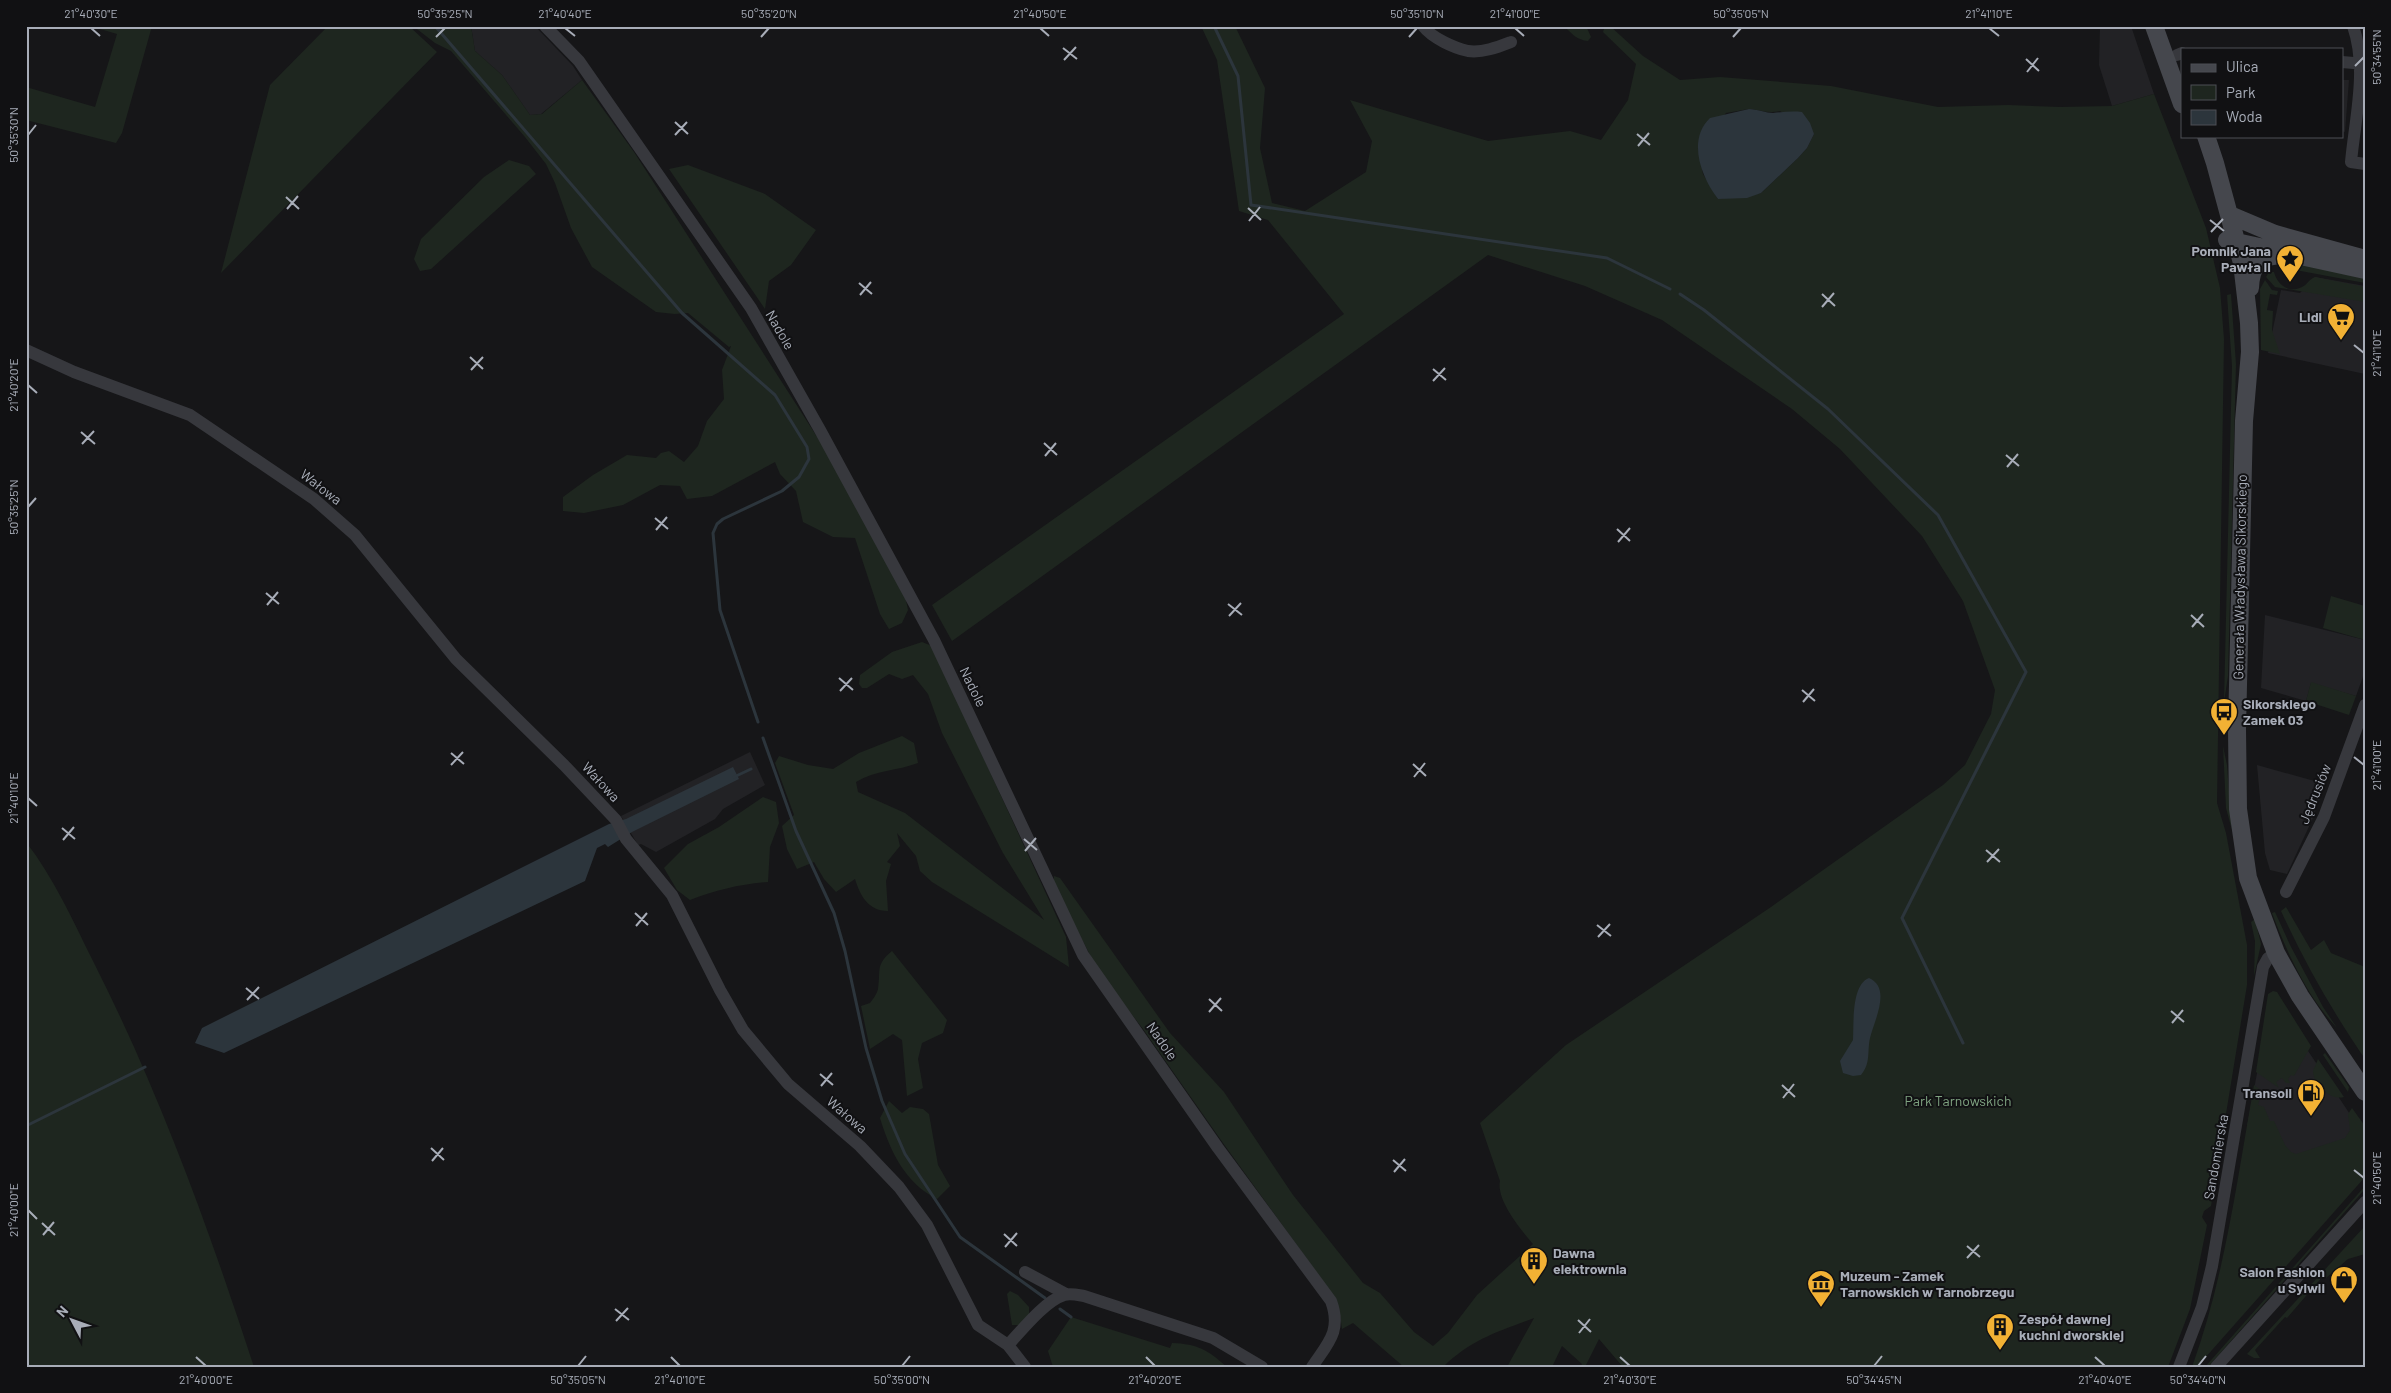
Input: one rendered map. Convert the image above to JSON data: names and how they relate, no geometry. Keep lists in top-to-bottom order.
{
  "streets": {
    "street": [
      "Nadole",
      "Wałowa",
      "Generała Władysława Sikorskiego",
      "Jędrusiów",
      "Sandomierska"
    ]
  },
  "crossings": [
    ["Generała Władysława Sikorskiego", "Sandomierska"]
  ],
  "parks": ["Park Tarnowskich"],
  "places": {
    "place": ["Pomnik Jana Pawła II"],
    "supermarket": ["Lidl"],
    "bus stop": ["Sikorskiego Zamek 03"],
    "fuel station": ["Transoil"],
    "building": ["Dawna elektrownia", "Zespół dawnej kuchni dworskiej"],
    "shop": ["Salon Fashion u Sylwii"],
    "museum": ["Muzeum - Zamek Tarnowskich w Tarnobrzegu"]
  },
  "legend": ["Ulica", "Park", "Woda"],
  "north": "top left",
  "coordinates": [
    "21°40'30\"E",
    "50°35'25\"N",
    "21°40'40\"E",
    "50°35'20\"N",
    "21°40'50\"E",
    "50°35'10\"N",
    "21°41'00\"E",
    "50°35'05\"N",
    "21°41'10\"E",
    "50°34'55\"N",
    "50°35'30\"N",
    "21°40'20\"E",
    "21°40'10\"E",
    "21°40'00\"E",
    "50°35'00\"N",
    "50°34'45\"N",
    "50°34'40\"N"
  ]
}
